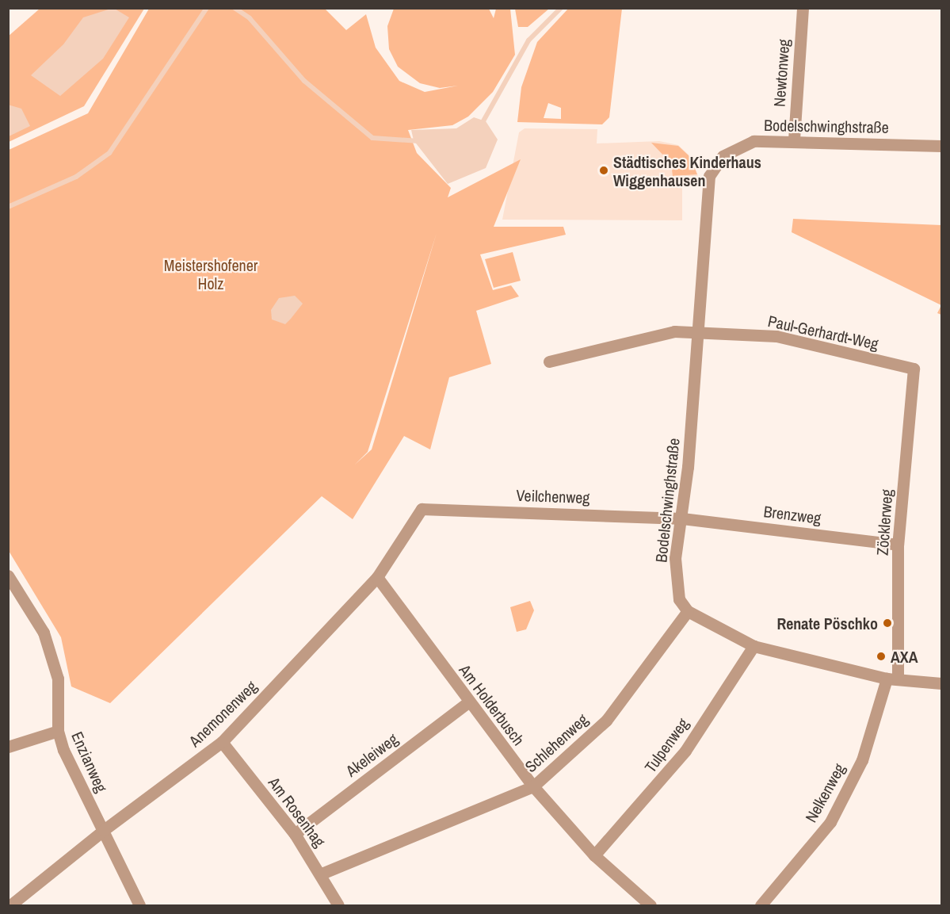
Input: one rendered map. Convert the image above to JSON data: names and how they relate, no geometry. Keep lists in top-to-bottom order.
{
  "streets": {
    "street": [
      "Newtonweg",
      "Bodelschwinghstraße",
      "Paul-Gerhardt-Weg",
      "Veilchenweg",
      "Brenzweg",
      "Zöcklerweg",
      "Am Holderbusch",
      "Anemonenweg",
      "Schlehenweg",
      "Tulpenweg",
      "Akeleiweg",
      "Enzianweg",
      "Nelkenweg",
      "Am Rosenhag"
    ]
  },
  "crossings": [
    ["Newtonweg", "Bodelschwinghstraße"],
    ["Bodelschwinghstraße", "Paul-Gerhardt-Weg"],
    ["Bodelschwinghstraße", "Veilchenweg"],
    ["Bodelschwinghstraße", "Brenzweg"],
    ["Bodelschwinghstraße", "Schlehenweg"],
    ["Paul-Gerhardt-Weg", "Zöcklerweg"],
    ["Veilchenweg", "Brenzweg"],
    ["Veilchenweg", "Anemonenweg"],
    ["Brenzweg", "Zöcklerweg"],
    ["Zöcklerweg", "Nelkenweg"],
    ["Am Holderbusch", "Anemonenweg"],
    ["Am Holderbusch", "Schlehenweg"],
    ["Am Holderbusch", "Tulpenweg"],
    ["Am Holderbusch", "Akeleiweg"],
    ["Anemonenweg", "Enzianweg"],
    ["Anemonenweg", "Am Rosenhag"],
    ["Schlehenweg", "Am Rosenhag"],
    ["Akeleiweg", "Am Rosenhag"]
  ],
  "parks": ["Meistershofener Holz"],
  "places": ["Städtisches Kinderhaus Wiggenhausen", "Renate Pöschko", "AXA"]
}
